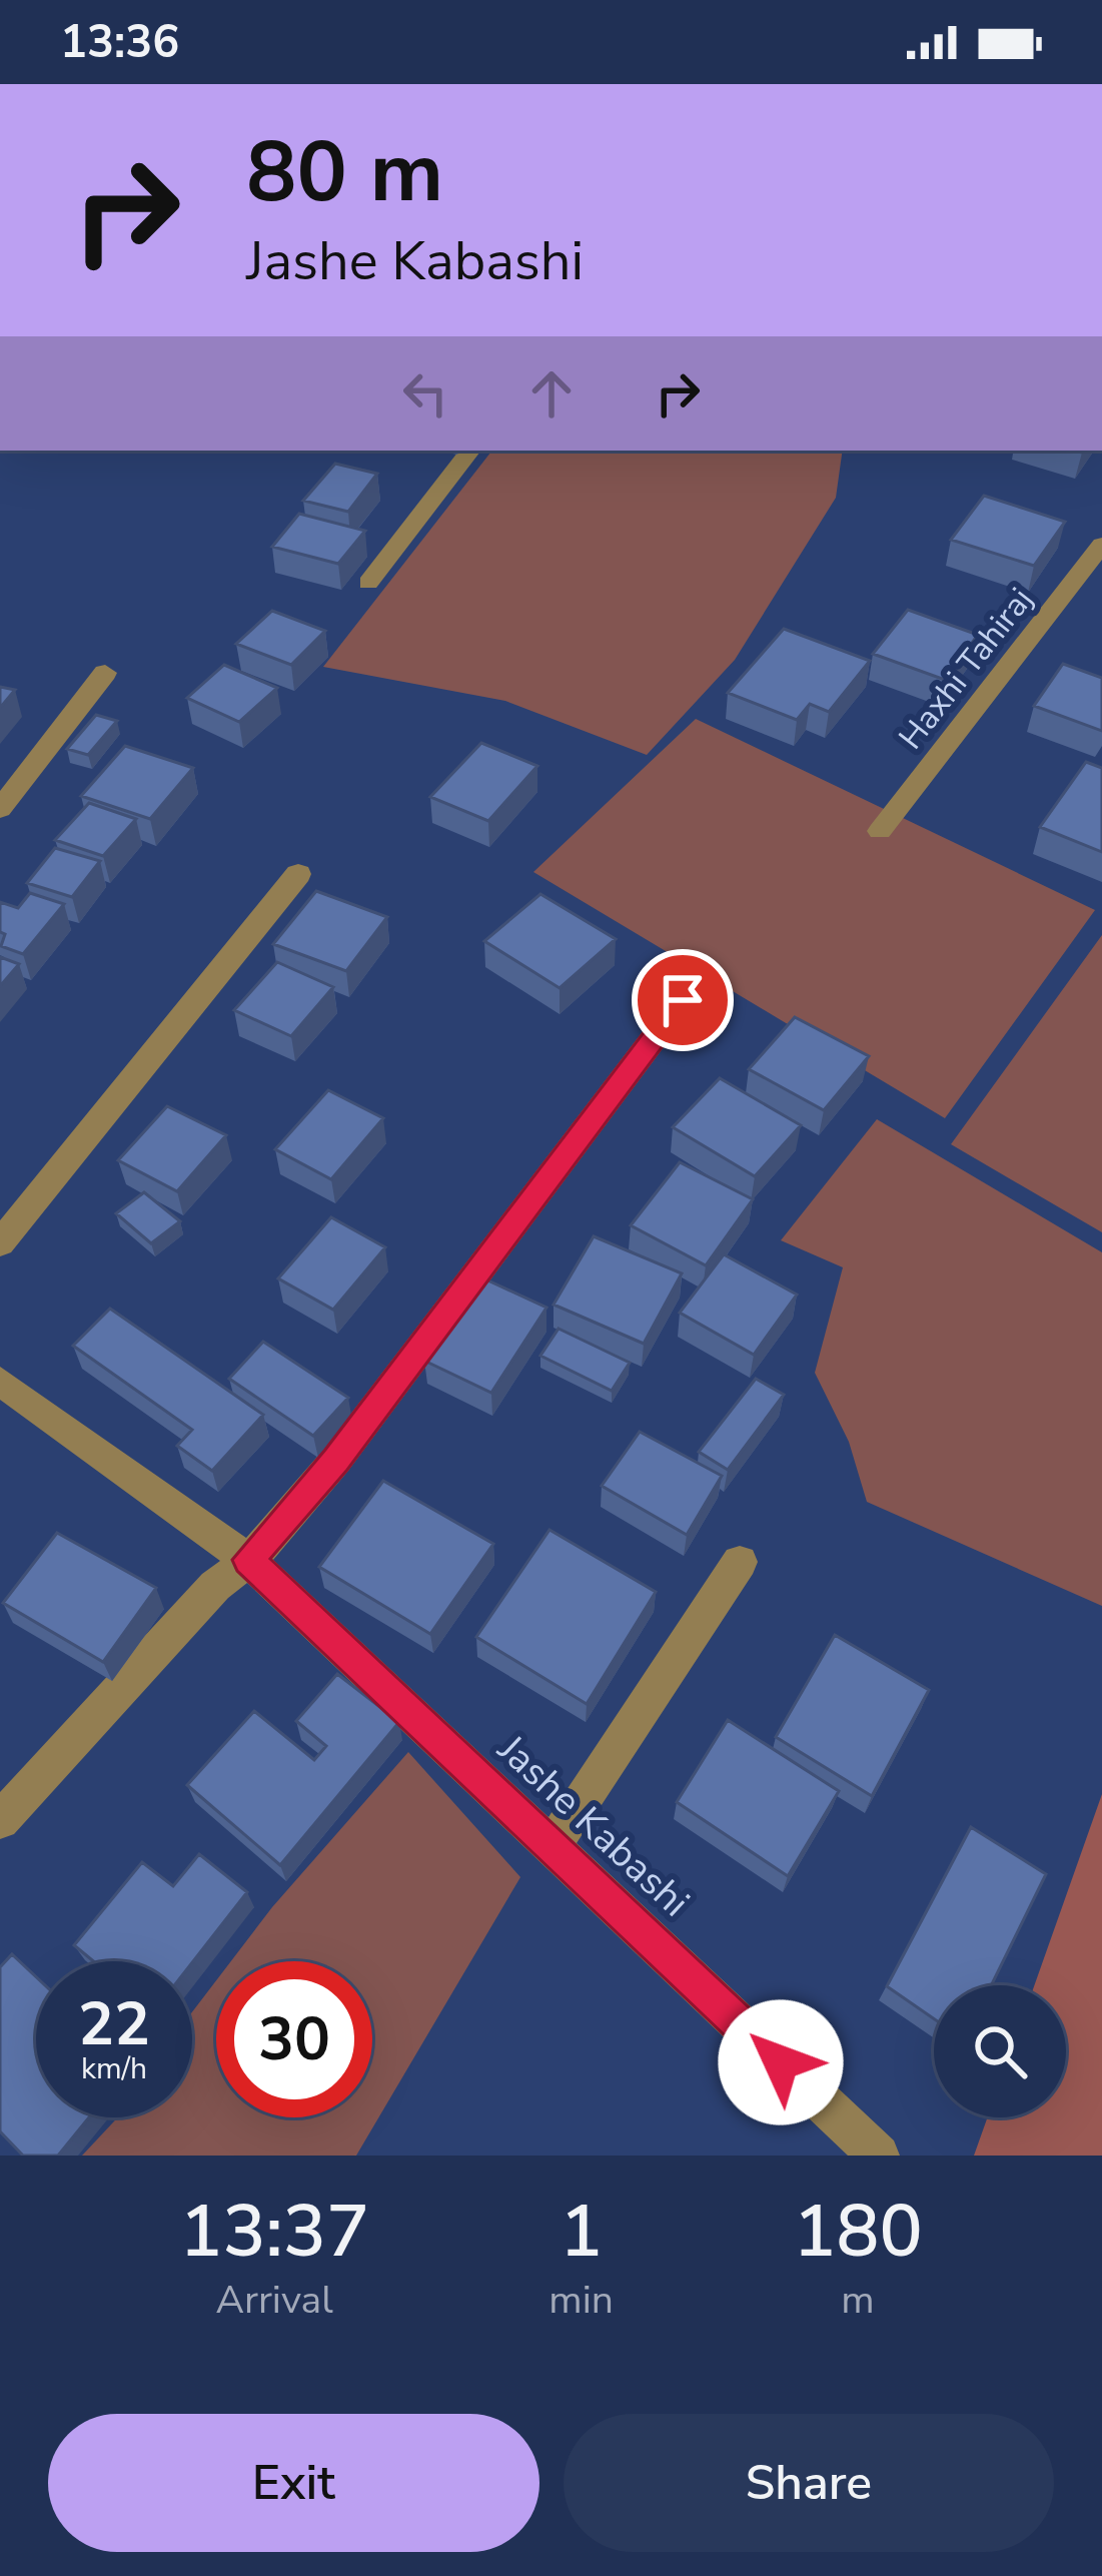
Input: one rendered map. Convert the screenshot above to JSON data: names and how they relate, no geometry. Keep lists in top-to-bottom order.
{
  "streets": {
    "street": ["Haxhi Tahiraj", "Jashe Kabashi"]
  },
  "page": {
    "status": "13:36",
    "turn": ["80 m", "Jashe Kabashi"],
    "speed": "22 km/h",
    "limit": "30",
    "eta": [
      "13:37",
      "Arrival",
      "1",
      "min",
      "180",
      "m"
    ],
    "buttons": ["Exit", "Share"]
  }
}
